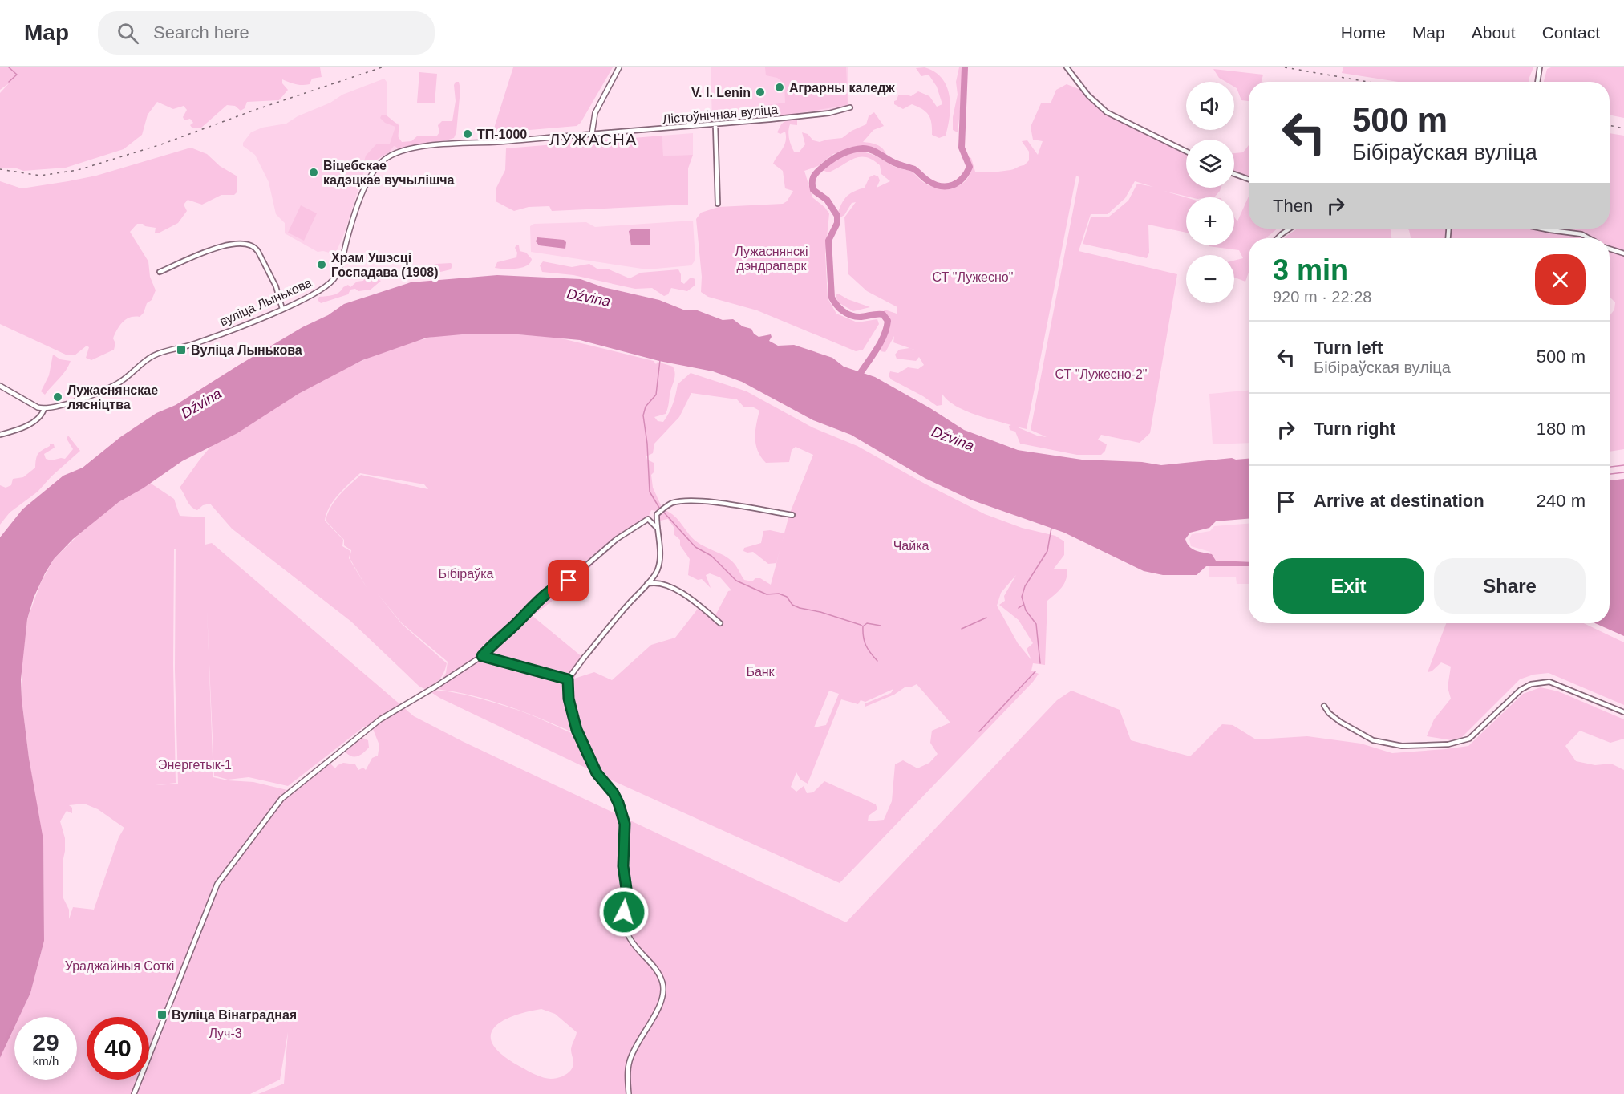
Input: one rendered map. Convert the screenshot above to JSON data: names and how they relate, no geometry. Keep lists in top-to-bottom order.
{
  "streets": {
    "street": ["Лістоўнічная вуліца", "вуліца Лынькова"]
  },
  "crossings": [
    ["Лістоўнічная вуліца", "вуліца Лынькова"]
  ],
  "districts": ["ЛУЖАСНА"],
  "water": ["Dźvina"],
  "parks": [
    "Лужаснянскі дэндрапарк",
    "СТ \"Лужесно\"",
    "СТ \"Лужесно-2\"",
    "Чайка",
    "Бібіраўка",
    "Банк",
    "Энергетык-1",
    "Ураджайныя Соткі",
    "Луч-3"
  ],
  "places": {
    "other": [
      "Аграрны каледж",
      "V. I. Lenin",
      "ТП-1000",
      "Віцебскае кадэцкае вучылішча",
      "Храм Ушэсці Госпадава (1908)",
      "Лужаснянскае лясніцтва"
    ],
    "transit": ["Вуліца Лынькова", "Вуліца Вінаградная"]
  },
  "page": {
    "header": "Map",
    "search": "Search here",
    "nav": [
      "Home",
      "Map",
      "About",
      "Contact"
    ],
    "map_buttons": ["+", "−"],
    "turn": ["500 m", "Бібіраўская вуліца"],
    "then": "Then",
    "heading": ["3 min", "920 m · 22:28"],
    "list": [
      {
        "name": "Turn left",
        "note": "Бібіраўская вуліца",
        "value": "500 m"
      },
      {
        "name": "Turn right",
        "value": "180 m"
      },
      {
        "name": "Arrive at destination",
        "value": "240 m"
      }
    ],
    "buttons": ["Exit", "Share"],
    "speed": "29 km/h",
    "limit": "40"
  }
}
